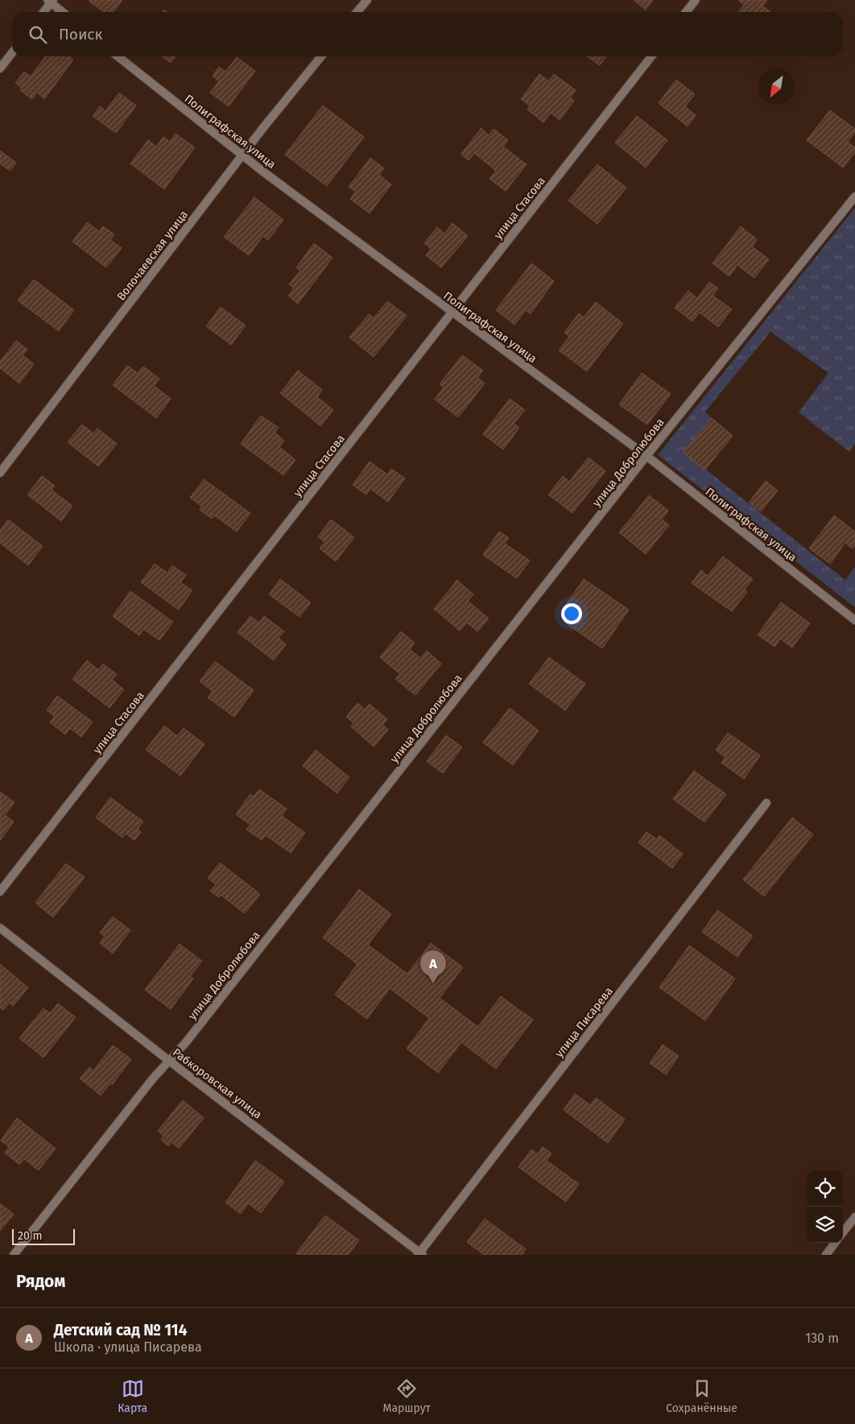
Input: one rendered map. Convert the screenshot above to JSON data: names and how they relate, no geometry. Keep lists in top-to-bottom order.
{
  "streets": {
    "street": [
      "Полиграфская улица",
      "улица Стасова",
      "Волочаевская улица",
      "улица Добролюбова",
      "улица Писарева",
      "Рабкоровская улица"
    ]
  },
  "crossings": [
    ["Полиграфская улица", "улица Стасова"],
    ["Полиграфская улица", "Волочаевская улица"],
    ["Полиграфская улица", "улица Добролюбова"],
    ["улица Добролюбова", "Рабкоровская улица"],
    ["улица Писарева", "Рабкоровская улица"]
  ],
  "scale_bar": "20 m",
  "north": "bottom left",
  "page": {
    "search": "Поиск",
    "pins": "A",
    "scale": "20 m",
    "heading": "Рядом",
    "list": [
      {
        "mark": "A",
        "name": "Детский сад № 114",
        "note": "Школа · улица Писарева",
        "value": "130 m"
      }
    ],
    "nav": ["Карта", "Маршрут", "Сохранённые"]
  }
}
